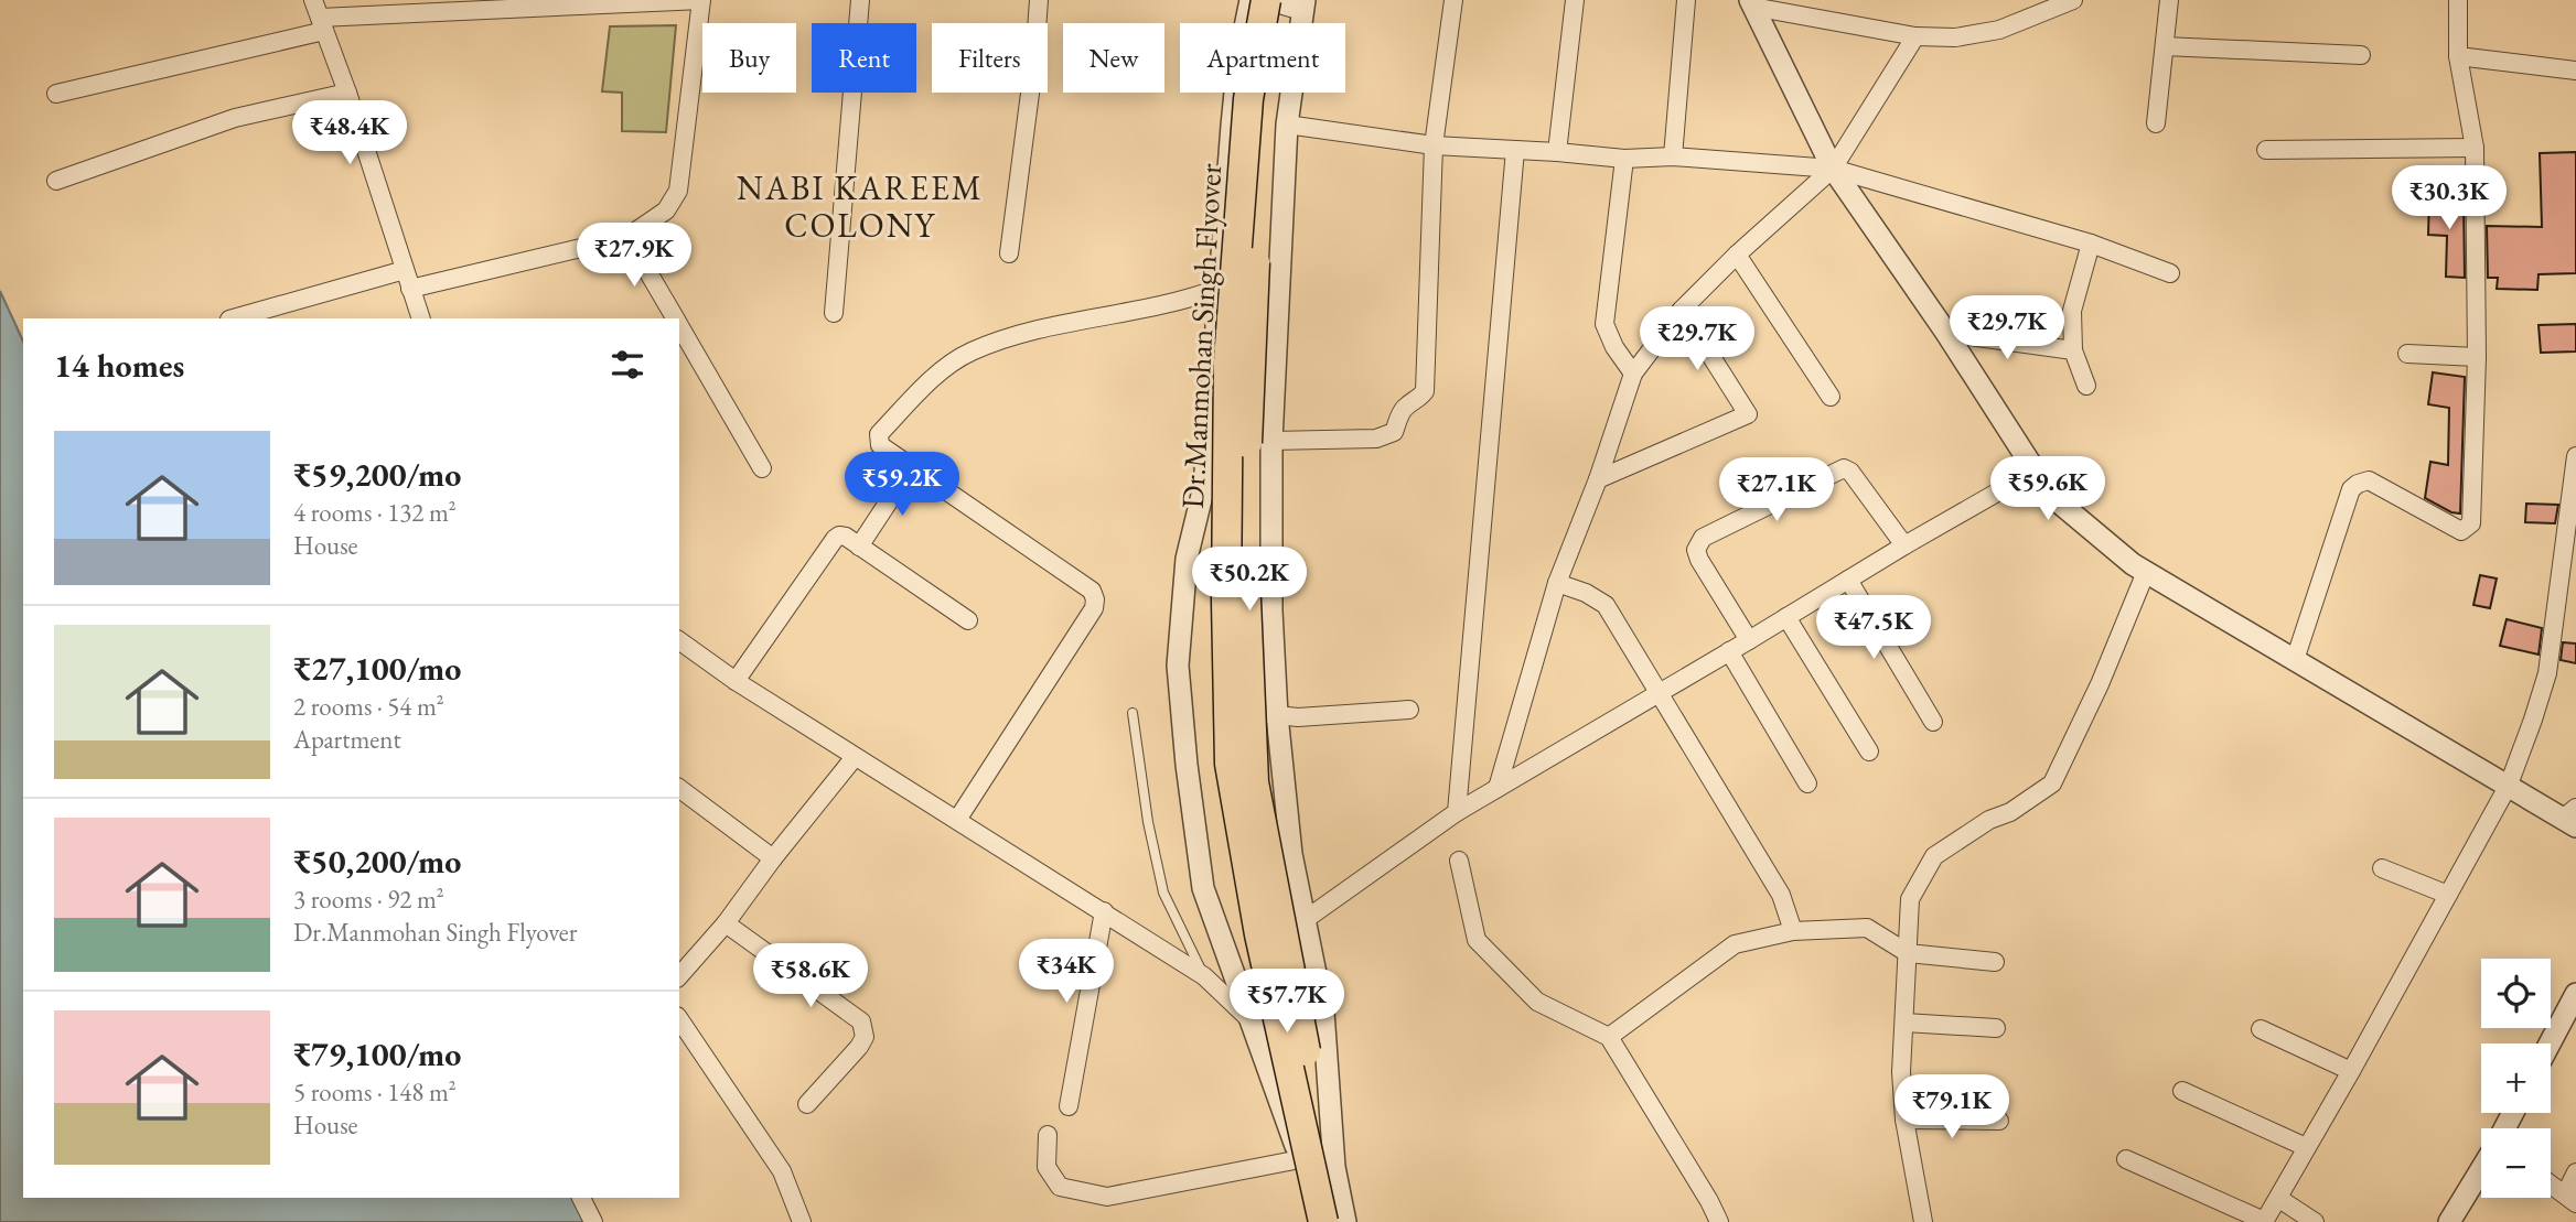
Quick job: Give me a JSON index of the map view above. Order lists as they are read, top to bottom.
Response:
{
  "streets": {
    "highway": ["Dr.Manmohan Singh Flyover"]
  },
  "districts": ["NABI KAREEM COLONY"],
  "page": {
    "chip": [
      "Buy",
      "Rent",
      "Filters",
      "New",
      "Apartment"
    ],
    "price": [
      "₹48.4K",
      "₹30.3K",
      "₹27.9K",
      "₹29.7K",
      "₹29.7K",
      "₹59.2K",
      "₹59.6K",
      "₹27.1K",
      "₹50.2K",
      "₹47.5K",
      "₹34K",
      "₹58.6K",
      "₹57.7K",
      "₹79.1K"
    ],
    "heading": "14 homes",
    "list": [
      {
        "name": "₹59,200/mo",
        "note": "4 rooms · 132 m² · House"
      },
      {
        "name": "₹27,100/mo",
        "note": "2 rooms · 54 m² · Apartment"
      },
      {
        "name": "₹50,200/mo",
        "note": "3 rooms · 92 m² · Dr.Manmohan Singh Flyover"
      },
      {
        "name": "₹79,100/mo",
        "note": "5 rooms · 148 m² · House"
      }
    ],
    "map_buttons": ["+", "−"]
  }
}
